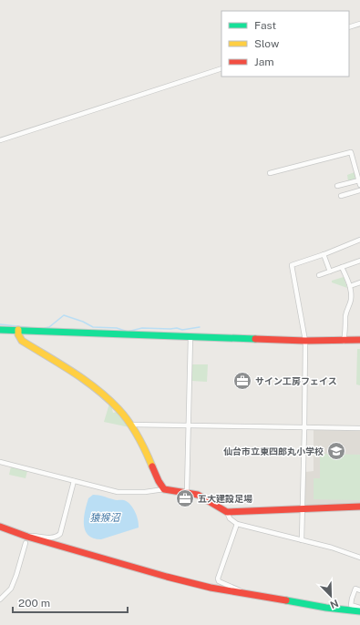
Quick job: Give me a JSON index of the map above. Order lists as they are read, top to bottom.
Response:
{
  "water": ["猿猴沼"],
  "places": {
    "office": ["サイン工房フェイス", "五大建設足場"],
    "school or university": ["仙台市立東四郎丸小学校"]
  },
  "legend": ["Fast", "Slow", "Jam"],
  "scale_bar": "200 m",
  "north": "bottom right"
}
